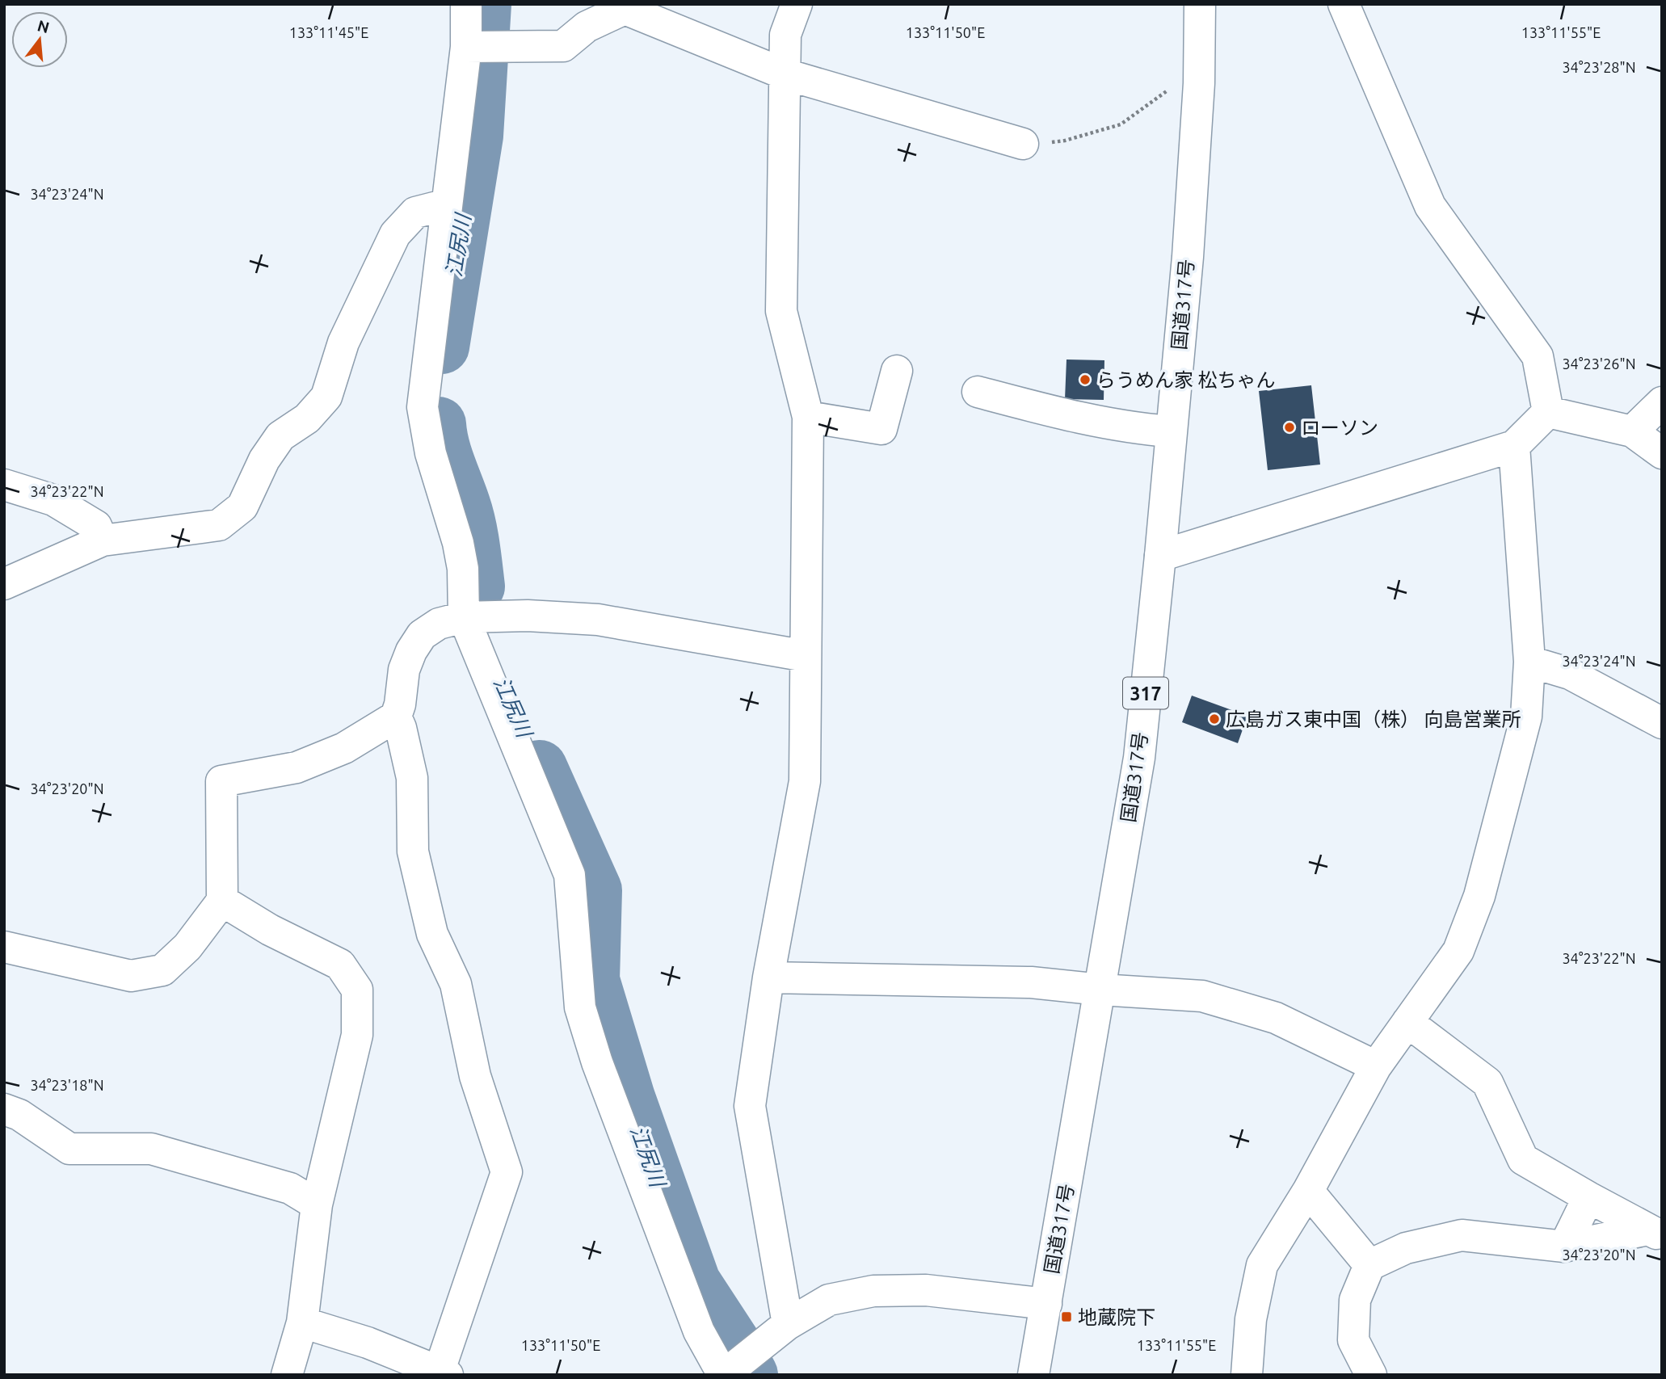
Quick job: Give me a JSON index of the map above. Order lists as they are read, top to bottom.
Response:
{
  "streets": {
    "main road": ["国道317号", "317"]
  },
  "water": ["江尻川"],
  "places": {
    "other": ["らうめん家 松ちゃん", "ローソン", "広島ガス東中国（株） 向島営業所"],
    "transit": ["地蔵院下"]
  },
  "north": "top",
  "coordinates": [
    "133°11'45\"E",
    "133°11'50\"E",
    "133°11'55\"E",
    "34°23'28\"N",
    "34°23'24\"N",
    "34°23'26\"N",
    "34°23'22\"N",
    "34°23'20\"N",
    "34°23'18\"N"
  ]
}
